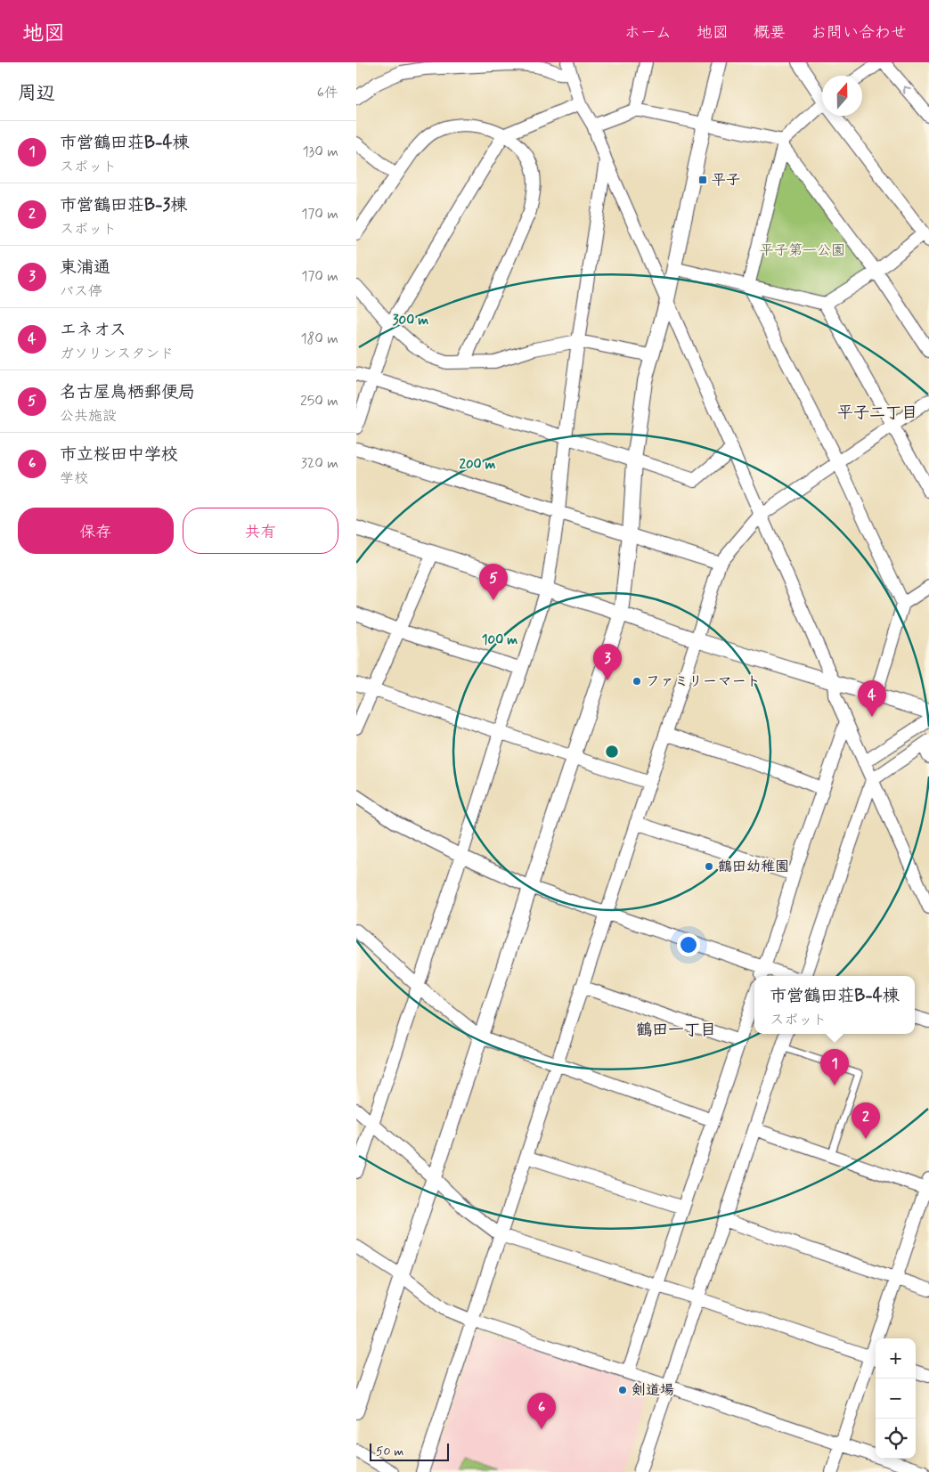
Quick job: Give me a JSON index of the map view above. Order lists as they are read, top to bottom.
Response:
{
  "districts": ["平子二丁目", "鶴田一丁目"],
  "parks": ["平子第一公園"],
  "places": {
    "transit": ["平子"],
    "other": ["ファミリーマート", "鶴田幼稚園", "剣道場"]
  },
  "scale_bar": "50 m",
  "north": "top",
  "page": {
    "header": "地図",
    "nav": [
      "ホーム",
      "地図",
      "概要",
      "お問い合わせ"
    ],
    "heading": ["周辺", "6件"],
    "list": [
      {
        "mark": "1",
        "name": "市営鶴田荘B-4棟",
        "note": "スポット",
        "value": "130 m"
      },
      {
        "mark": "2",
        "name": "市営鶴田荘B-3棟",
        "note": "スポット",
        "value": "170 m"
      },
      {
        "mark": "3",
        "name": "東浦通",
        "note": "バス停",
        "value": "170 m"
      },
      {
        "mark": "4",
        "name": "エネオス",
        "note": "ガソリンスタンド",
        "value": "180 m"
      },
      {
        "mark": "5",
        "name": "名古屋鳥栖郵便局",
        "note": "公共施設",
        "value": "250 m"
      },
      {
        "mark": "6",
        "name": "市立桜田中学校",
        "note": "学校",
        "value": "320 m"
      }
    ],
    "buttons": ["保存", "共有"],
    "pins": [
      "5",
      "3",
      "4",
      "1",
      "2",
      "6"
    ],
    "popup": ["市営鶴田荘B-4棟", "スポット"],
    "map_buttons": ["+", "−"],
    "scale": "50 m"
  },
  "rings": ["300 m", "200 m", "100 m"]
}
